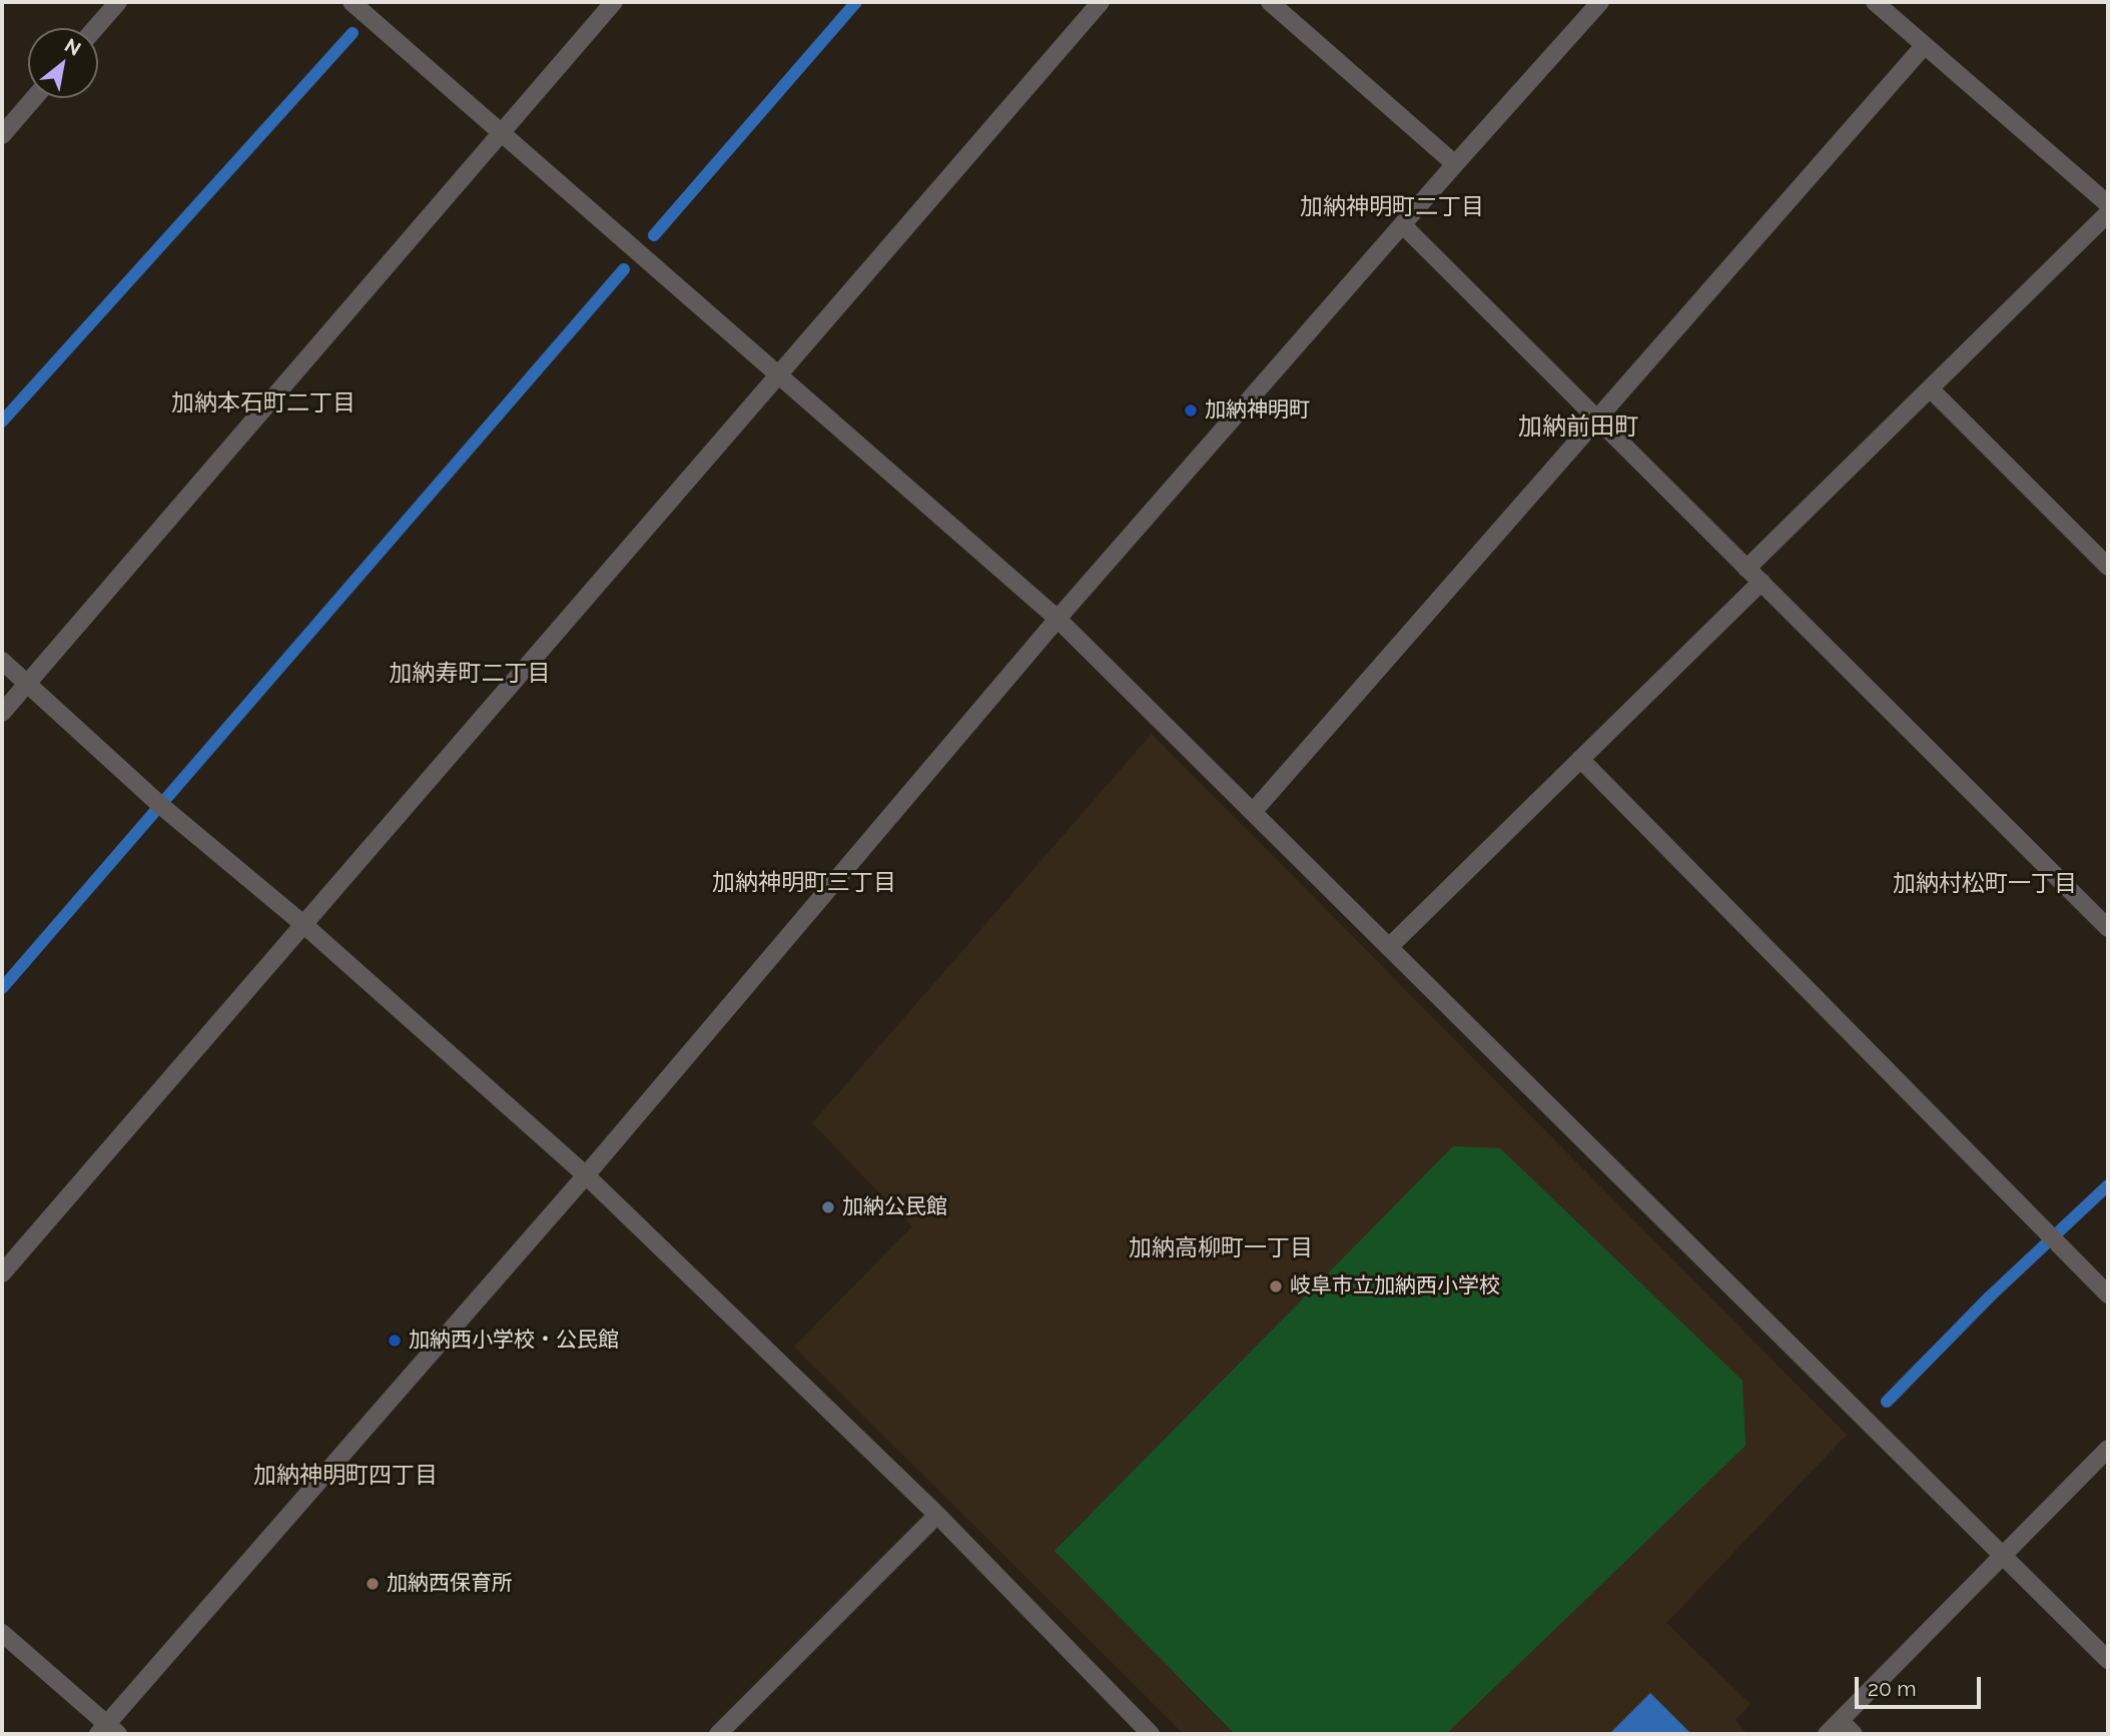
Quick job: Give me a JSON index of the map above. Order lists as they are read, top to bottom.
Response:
{
  "districts": [
    "加納神明町二丁目",
    "加納本石町二丁目",
    "加納前田町",
    "加納寿町二丁目",
    "加納神明町三丁目",
    "加納村松町一丁目",
    "加納高柳町一丁目",
    "加納神明町四丁目"
  ],
  "places": [
    "加納神明町",
    "加納公民館",
    "岐阜市立加納西小学校",
    "加納西小学校・公民館",
    "加納西保育所"
  ],
  "scale_bar": "20 m",
  "north": "top right"
}
